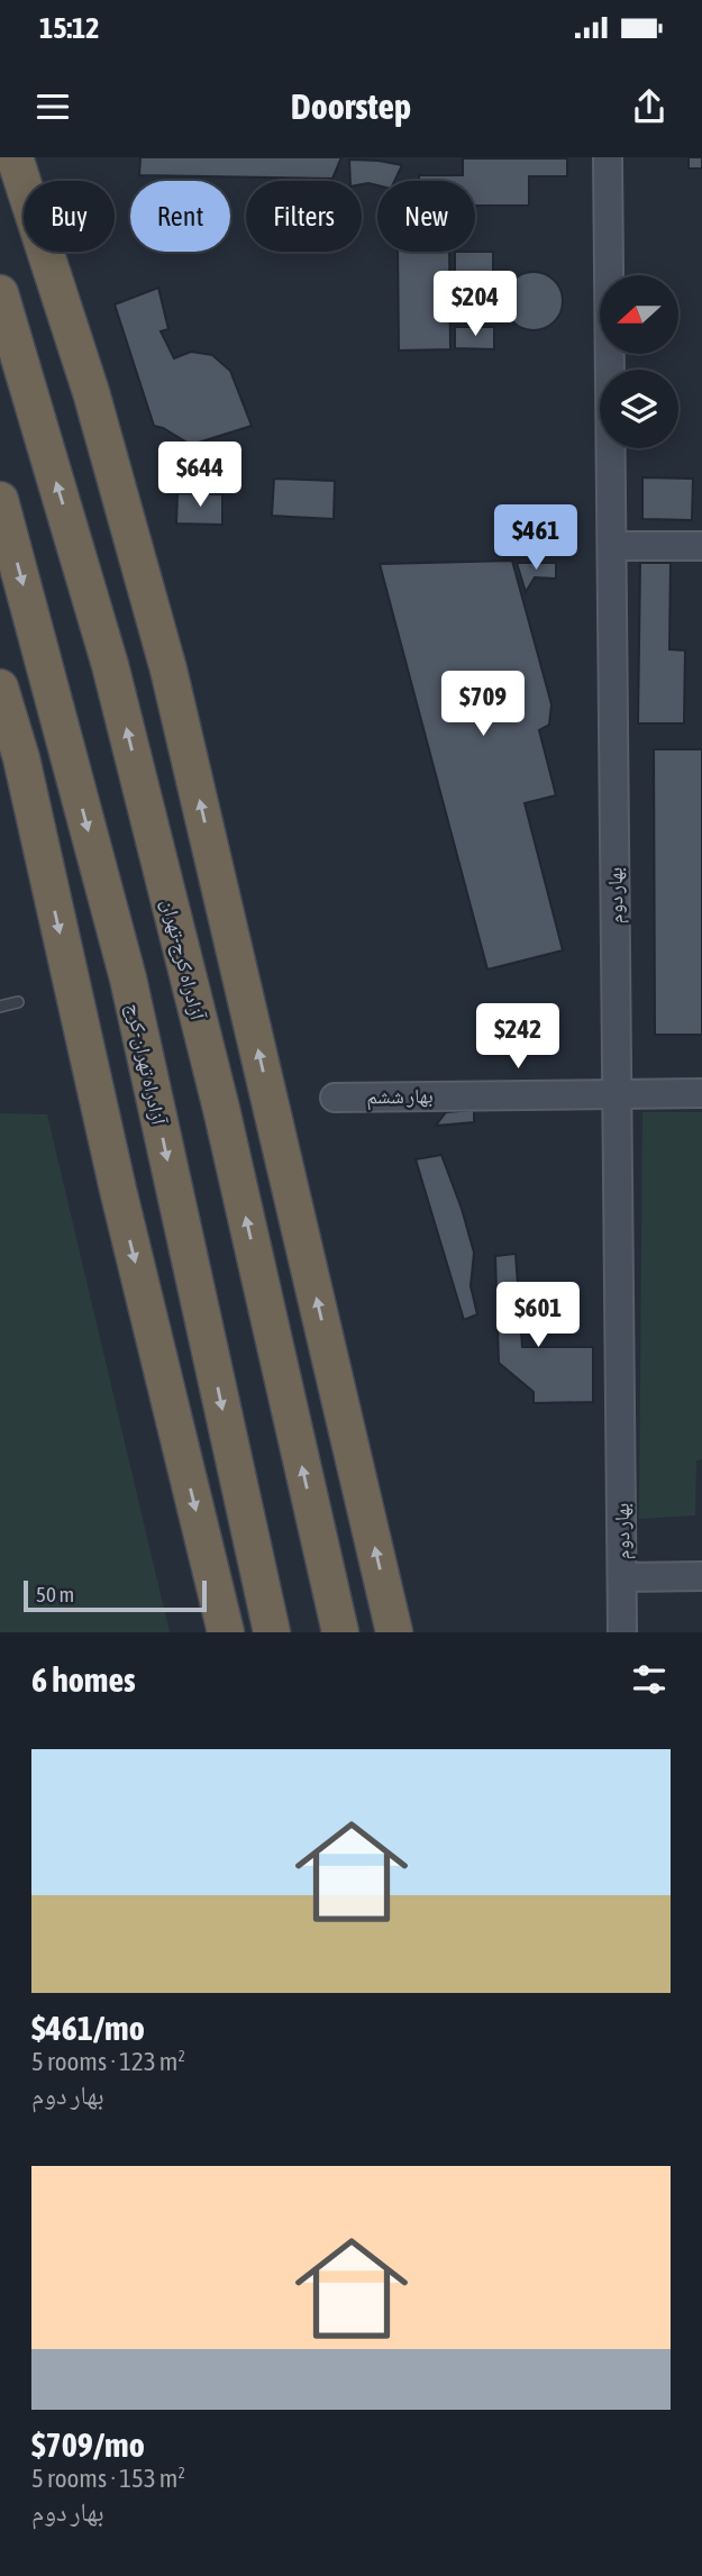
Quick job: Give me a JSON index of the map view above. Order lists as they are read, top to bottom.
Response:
{
  "streets": {
    "highway": ["آزادراه کرج-تهران", "آزادراه تهران-کرج"],
    "street": ["بهار دوم", "بهار ششم"]
  },
  "crossings": [
    ["بهار دوم", "بهار ششم"]
  ],
  "scale_bar": "50 m",
  "north": "left",
  "page": {
    "status": "15:12",
    "header": "Doorstep",
    "chip": [
      "Buy",
      "Rent",
      "Filters",
      "New"
    ],
    "price": [
      "$204",
      "$644",
      "$461",
      "$709",
      "$242",
      "$601"
    ],
    "scale": "50 m",
    "heading": "6 homes",
    "list": [
      {
        "name": "$461/mo",
        "note": "5 rooms · 123 m² · بهار دوم"
      },
      {
        "name": "$709/mo",
        "note": "5 rooms · 153 m² · بهار دوم"
      }
    ]
  }
}
